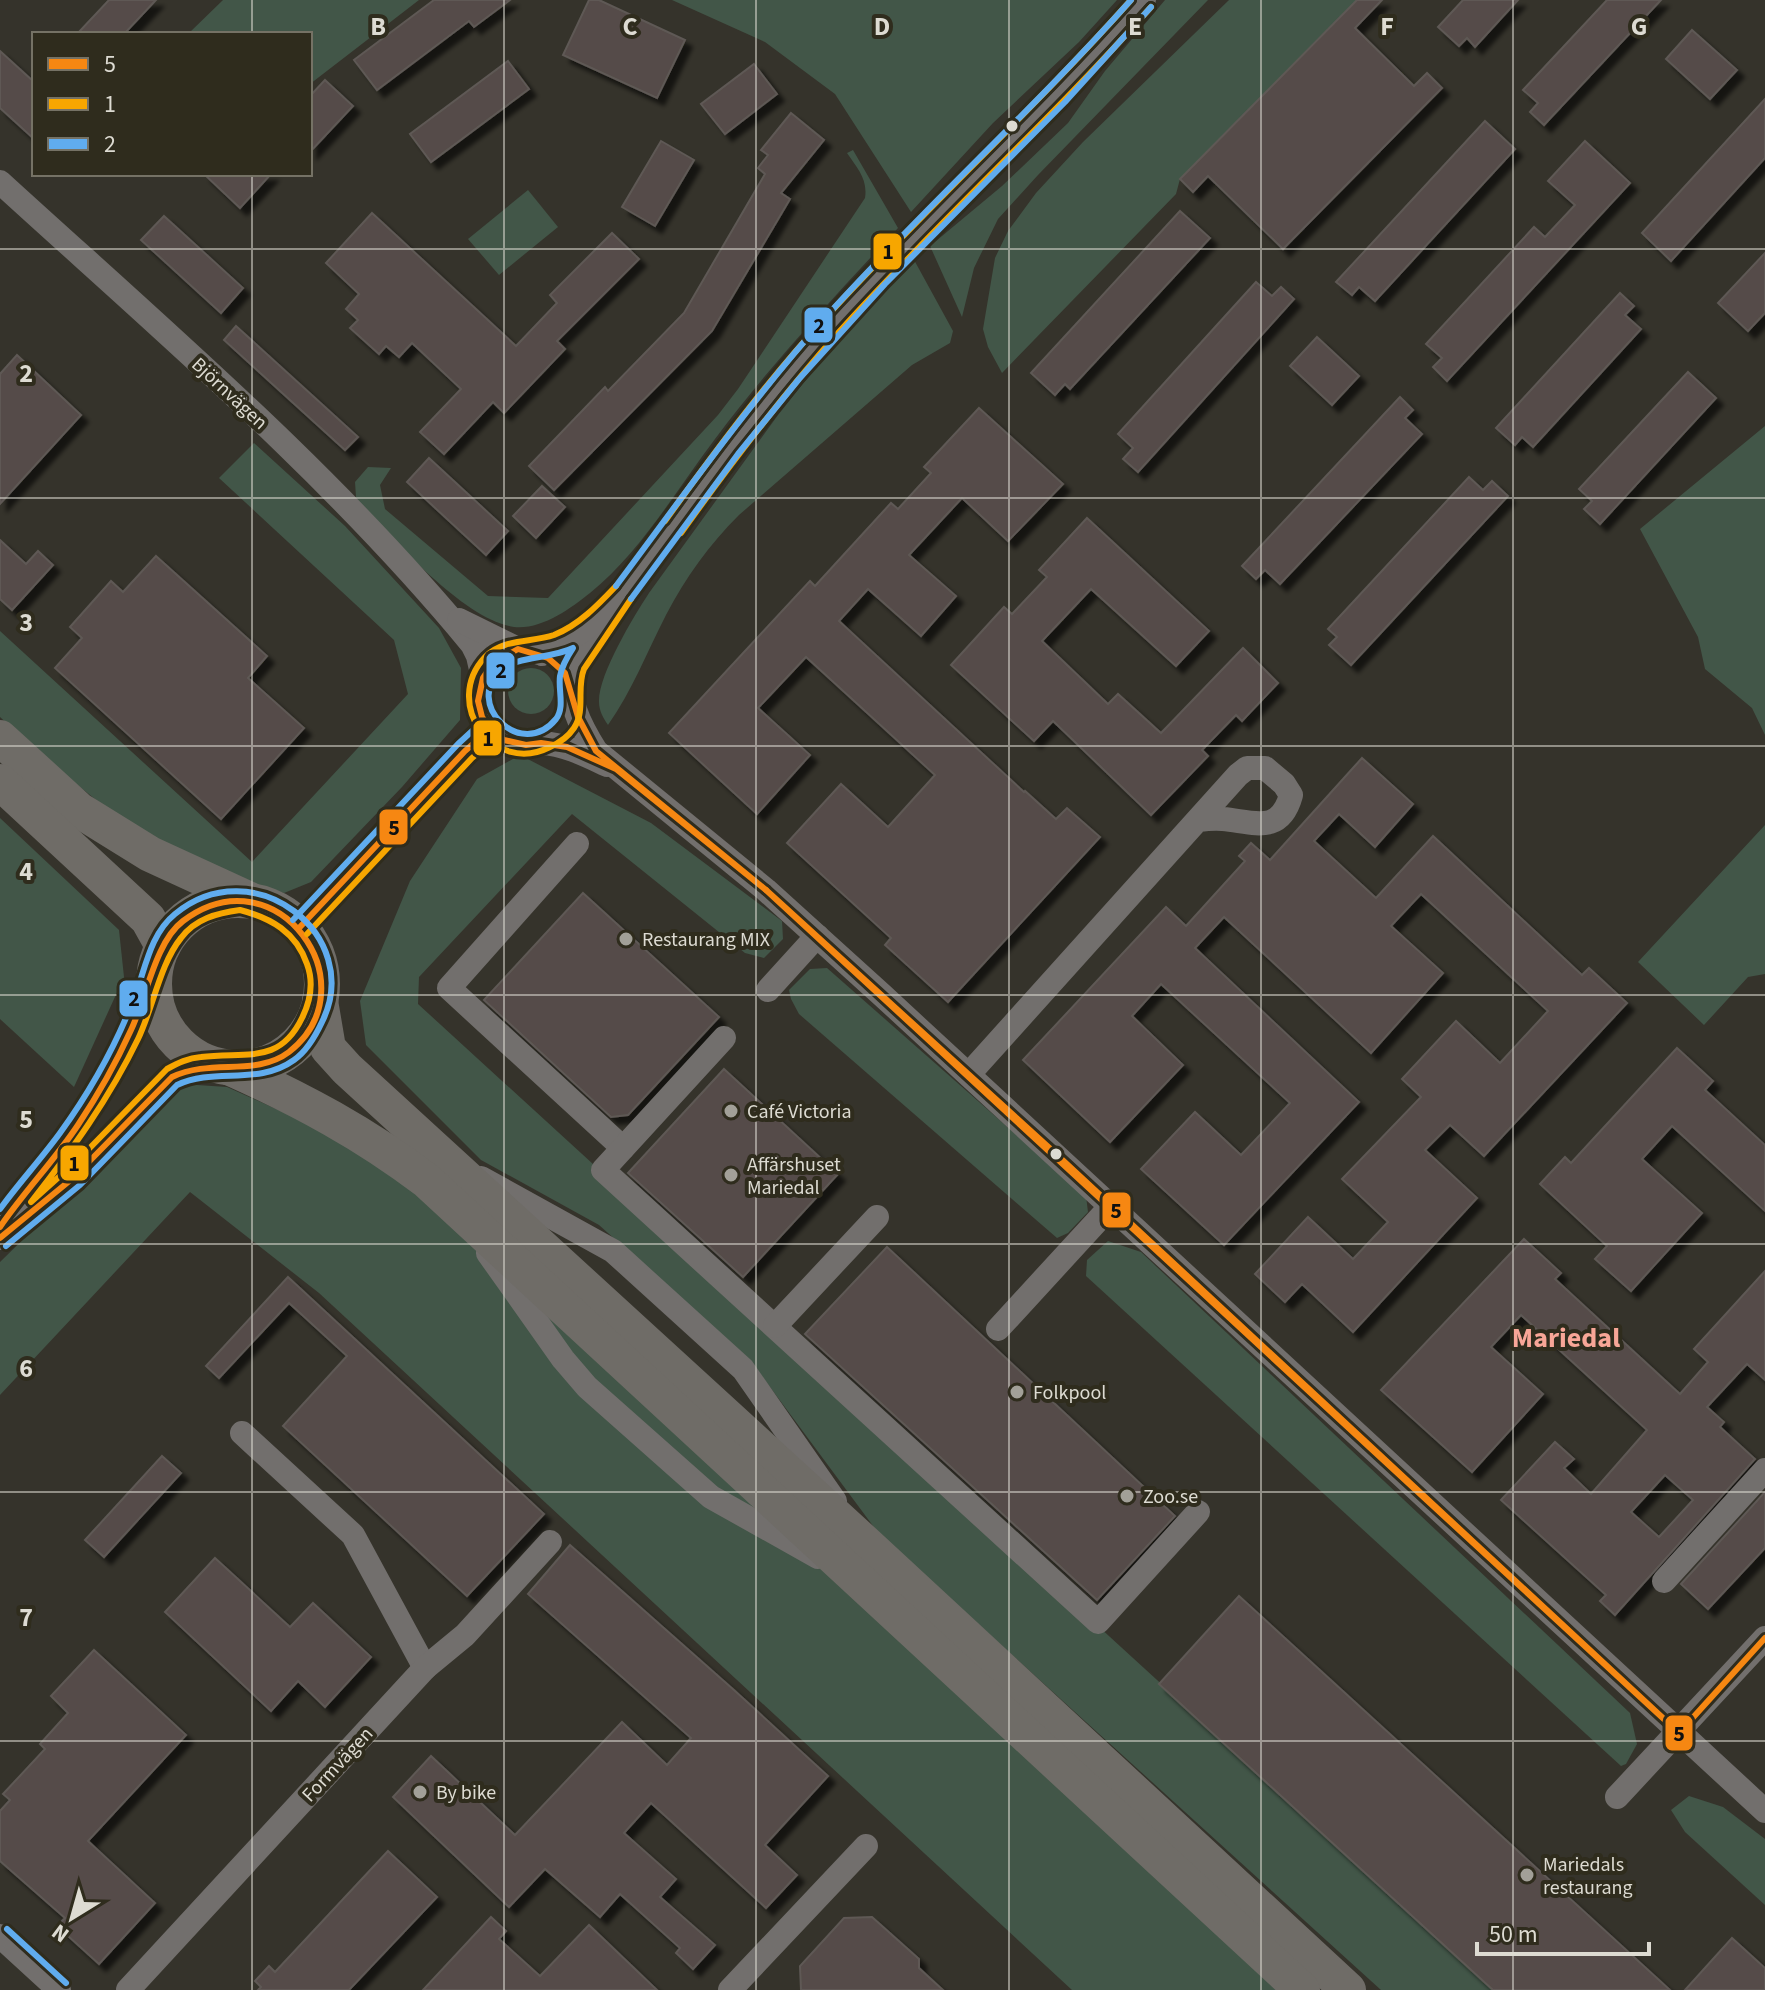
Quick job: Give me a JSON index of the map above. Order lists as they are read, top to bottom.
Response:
{
  "streets": {
    "street": ["Björnvägen", "Formvägen"]
  },
  "districts": ["Mariedal"],
  "places": [
    "Restaurang MIX",
    "Café Victoria",
    "Affärshuset Mariedal",
    "Folkpool",
    "Zoo.se",
    "By bike",
    "Mariedals restaurang"
  ],
  "lines": ["transit line 1", "transit line 2", "transit line 5"],
  "legend": ["5", "1", "2"],
  "scale_bar": "50 m",
  "north": "bottom left",
  "grid": {
    "columns": [
      "B",
      "C",
      "D",
      "E",
      "F",
      "G"
    ],
    "rows": [
      "2",
      "3",
      "4",
      "5",
      "6",
      "7"
    ]
  }
}
